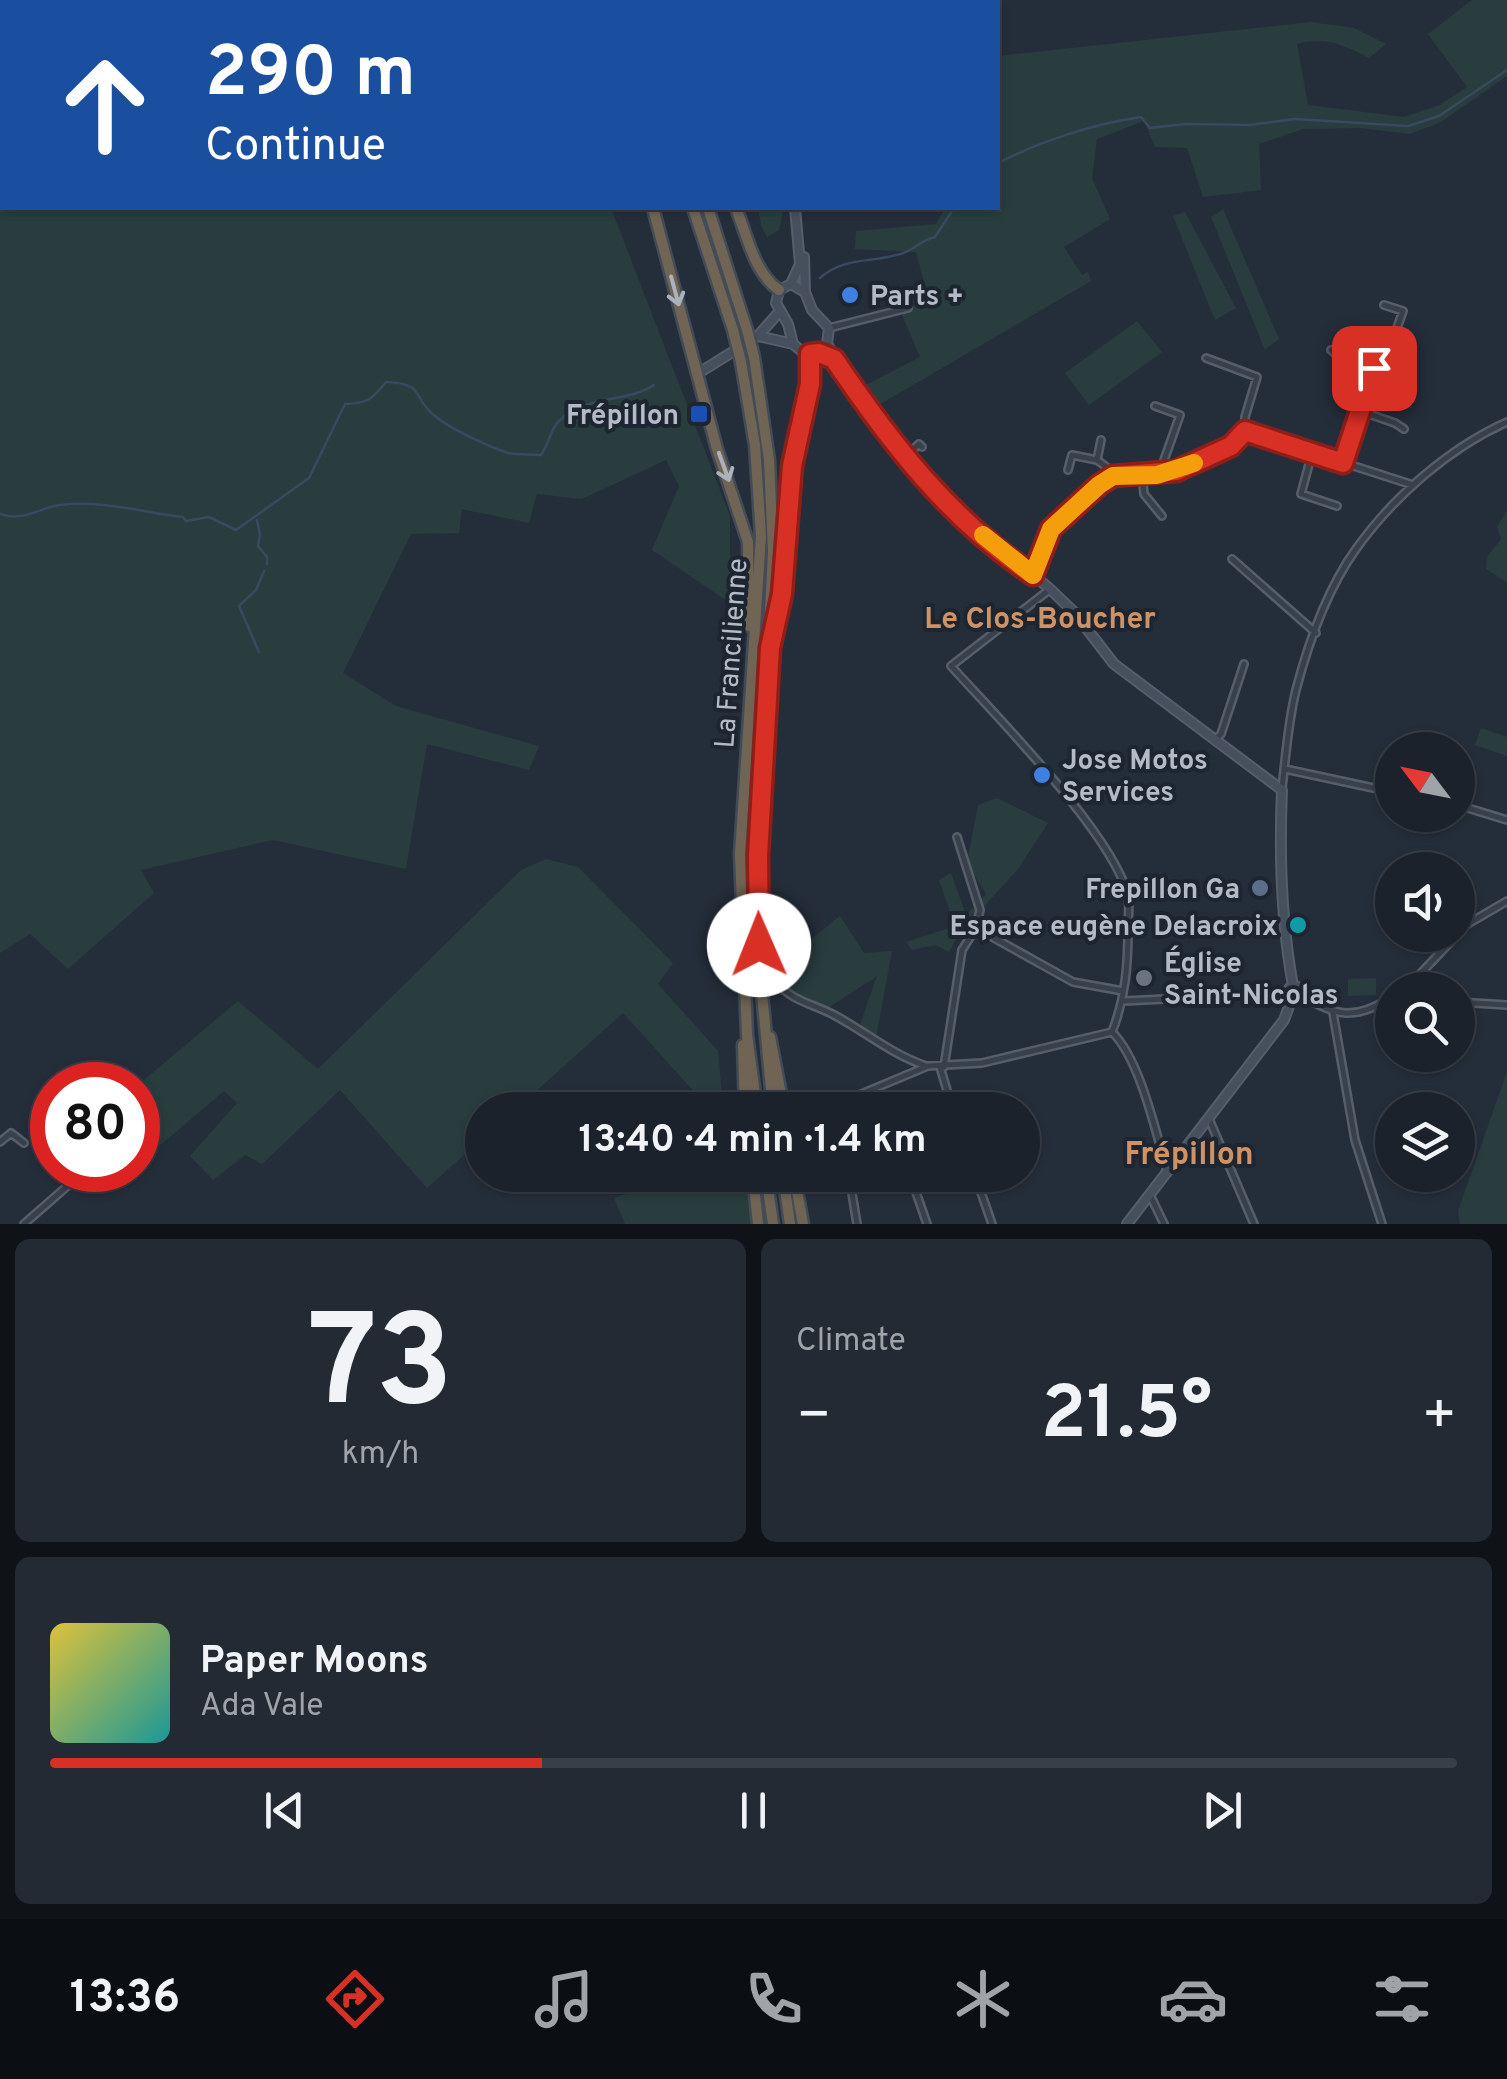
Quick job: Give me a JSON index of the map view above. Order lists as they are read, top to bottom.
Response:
{
  "streets": {
    "highway": ["La Francilienne"]
  },
  "districts": ["Le Clos-Boucher", "Frépillon"],
  "places": {
    "other": [
      "Parts +",
      "Jose Motos Services",
      "Frepillon Ga",
      "Espace eugène Delacroix",
      "Église Saint-Nicolas"
    ],
    "transit": ["Frépillon"]
  },
  "north": "top left",
  "page": {
    "turn": ["290 m", "Continue"],
    "limit": "80",
    "trip": "13:40 · 4 min · 1.4 km",
    "tile": [
      ["73", "km/h"],
      "Climate"
    ],
    "heat": ["−", "21.5°", "+"],
    "song": ["Paper Moons", "Ada Vale"],
    "tabs": "13:36"
  }
}
